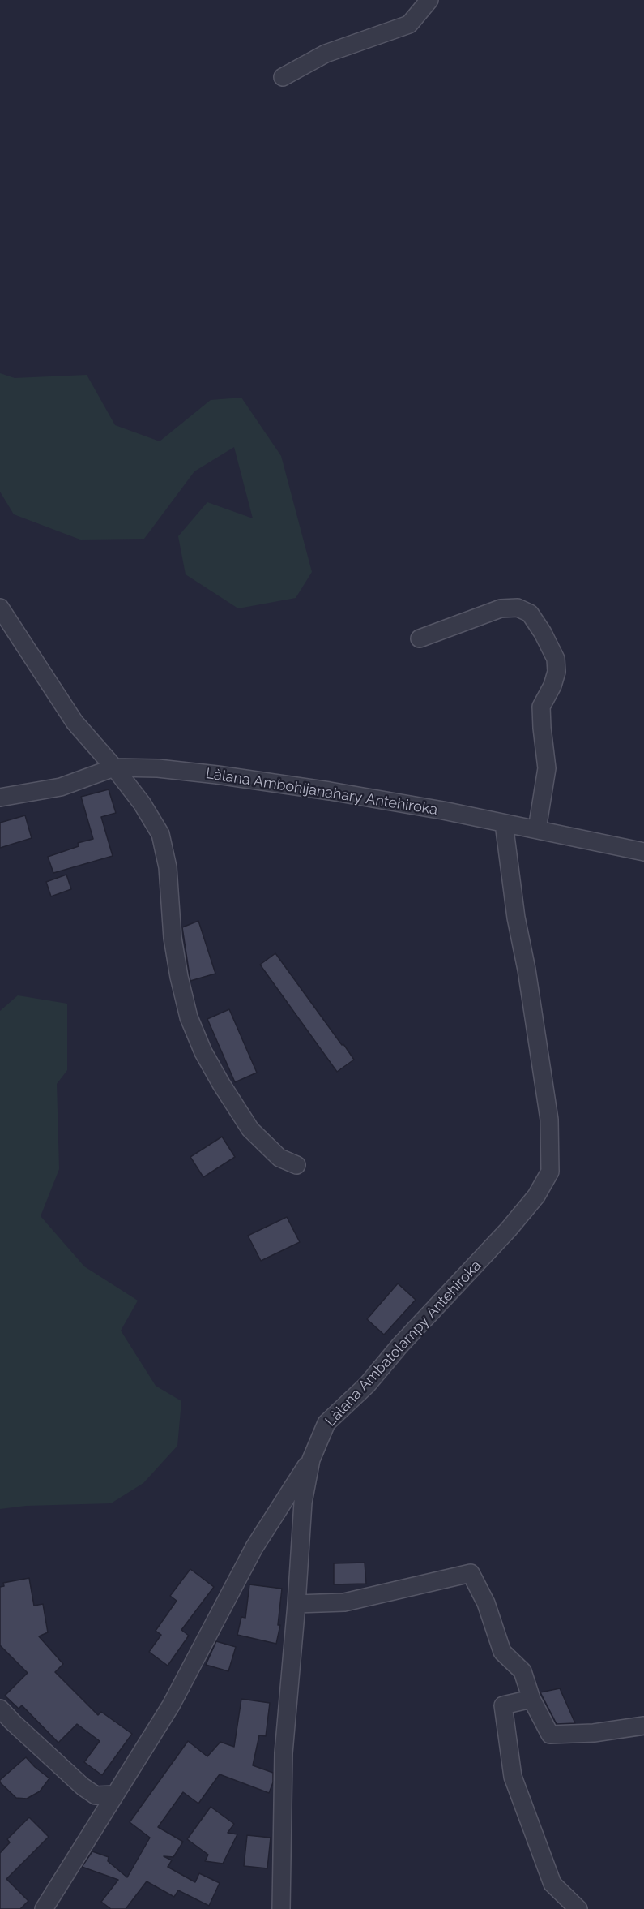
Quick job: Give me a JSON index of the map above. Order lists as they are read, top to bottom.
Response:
{
  "streets": {
    "street": ["Làlana Ambohijanahary Antehiroka", "Làlana Ambatolampy Antehiroka"]
  },
  "crossings": [
    ["Làlana Ambohijanahary Antehiroka", "Làlana Ambatolampy Antehiroka"]
  ]
}
